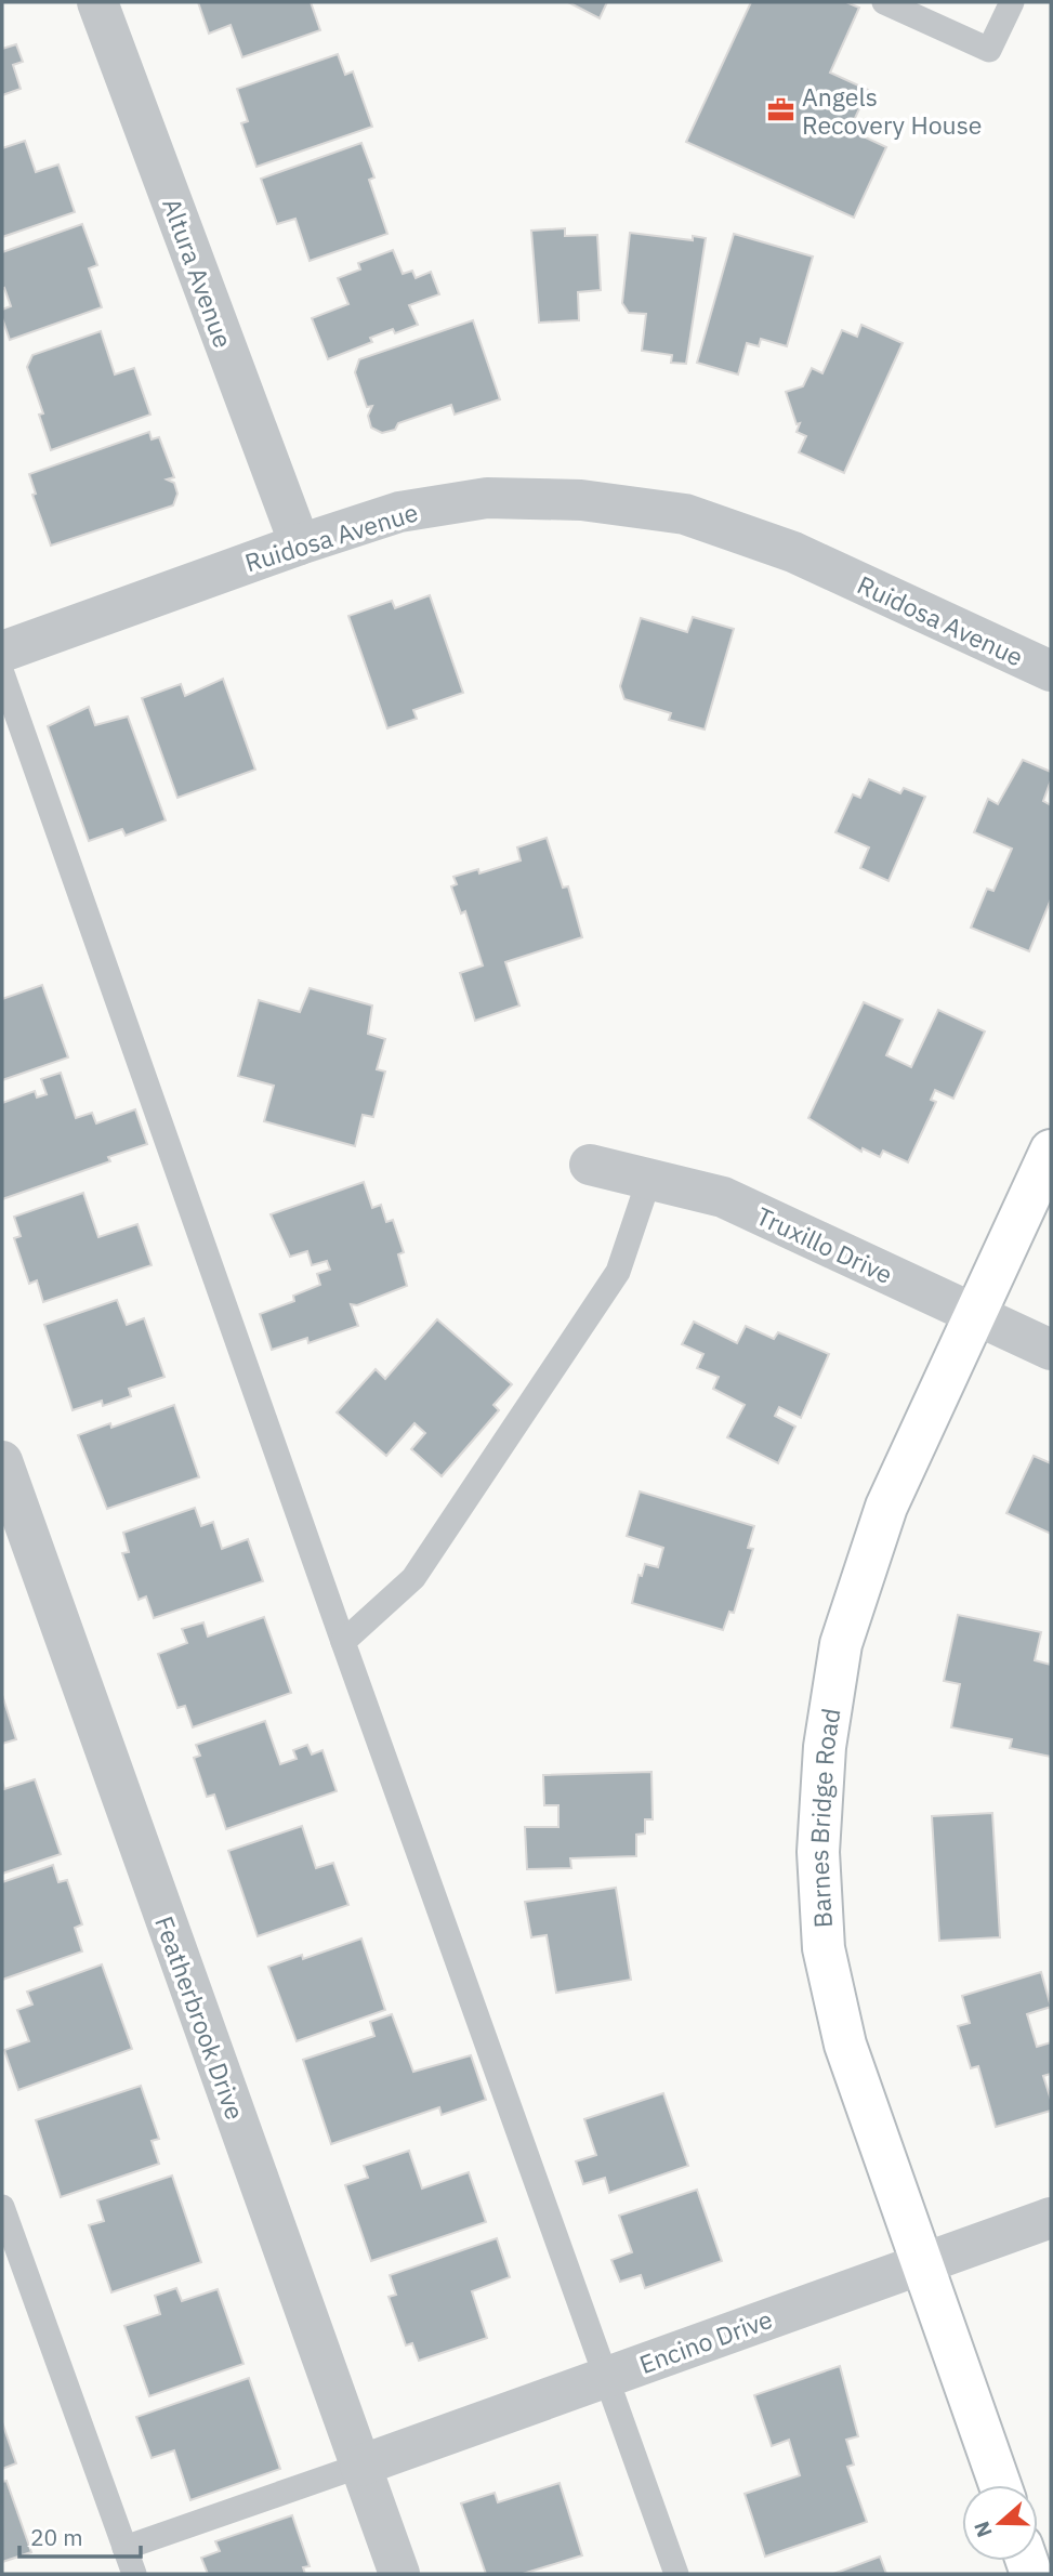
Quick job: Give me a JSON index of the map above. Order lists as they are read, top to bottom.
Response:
{
  "streets": {
    "street": [
      "Altura Avenue",
      "Ruidosa Avenue",
      "Truxillo Drive",
      "Barnes Bridge Road",
      "Featherbrook Drive",
      "Encino Drive"
    ]
  },
  "crossings": [
    ["Altura Avenue", "Ruidosa Avenue"],
    ["Truxillo Drive", "Barnes Bridge Road"],
    ["Barnes Bridge Road", "Encino Drive"],
    ["Featherbrook Drive", "Encino Drive"]
  ],
  "places": {
    "office": ["Angels Recovery House"]
  },
  "scale_bar": "20 m",
  "north": "left"
}
